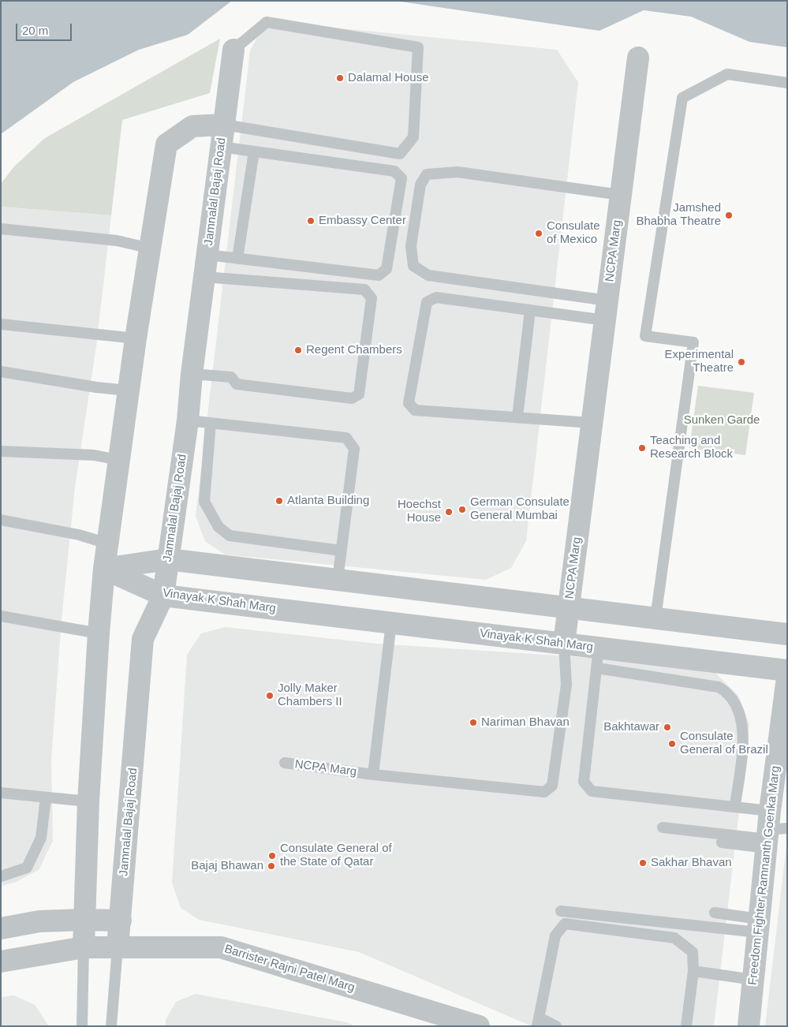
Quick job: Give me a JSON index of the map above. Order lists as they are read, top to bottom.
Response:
{
  "streets": {
    "street": [
      "Jamnalal Bajaj Road",
      "NCPA Marg",
      "Vinayak K Shah Marg",
      "Freedom Fighter Ramnanth Goenka Marg",
      "Barrister Rajni Patel Marg"
    ]
  },
  "crossings": [
    ["Jamnalal Bajaj Road", "Vinayak K Shah Marg"],
    ["Jamnalal Bajaj Road", "Barrister Rajni Patel Marg"],
    ["NCPA Marg", "Vinayak K Shah Marg"]
  ],
  "parks": ["Sunken Garde"],
  "places": [
    "Dalamal House",
    "Jamshed Bhabha Theatre",
    "Embassy Center",
    "Consulate of Mexico",
    "Regent Chambers",
    "Experimental Theatre",
    "Teaching and Research Block",
    "Atlanta Building",
    "German Consulate General Mumbai",
    "Hoechst House",
    "Jolly Maker Chambers II",
    "Nariman Bhavan",
    "Bakhtawar",
    "Consulate General of Brazil",
    "Consulate General of the State of Qatar",
    "Sakhar Bhavan",
    "Bajaj Bhawan"
  ],
  "scale_bar": "20 m"
}
